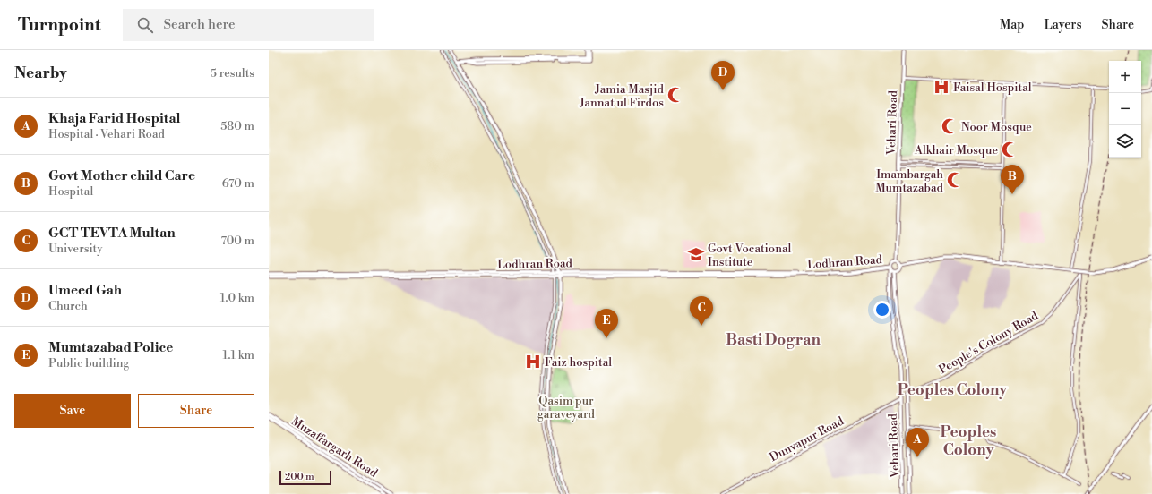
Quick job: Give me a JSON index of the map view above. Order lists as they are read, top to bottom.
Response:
{
  "streets": {
    "main road": ["Vehari Road", "Lodhran Road", "Muzaffargarh Road"],
    "street": ["People's Colony Road", "Dunyapur Road"]
  },
  "crossings": [
    ["Vehari Road", "Lodhran Road"],
    ["Vehari Road", "People's Colony Road"],
    ["Vehari Road", "Dunyapur Road"]
  ],
  "districts": ["Basti Dogran", "Peoples Colony", "Peoples Colony"],
  "parks": ["Qasim pur garaveyard"],
  "places": {
    "hospital": ["Faisal Hospital", "Faiz hospital"],
    "mosque": [
      "Jamia Masjid Jannat ul Firdos",
      "Noor Mosque",
      "Alkhair Mosque",
      "Imambargah Mumtazabad"
    ],
    "school or university": ["Govt Vocational Institute"]
  },
  "scale_bar": "200 m",
  "page": {
    "header": "Turnpoint",
    "search": "Search here",
    "nav": ["Map", "Layers", "Share"],
    "heading": ["Nearby", "5 results"],
    "map_buttons": ["+", "−"],
    "pins": [
      "D",
      "B",
      "C",
      "E",
      "A"
    ],
    "list": [
      {
        "mark": "A",
        "name": "Khaja Farid Hospital",
        "note": "Hospital · Vehari Road",
        "value": "580 m"
      },
      {
        "mark": "B",
        "name": "Govt Mother child Care",
        "note": "Hospital",
        "value": "670 m"
      },
      {
        "mark": "C",
        "name": "GCT TEVTA Multan",
        "note": "University",
        "value": "700 m"
      },
      {
        "mark": "D",
        "name": "Umeed Gah",
        "note": "Church",
        "value": "1.0 km"
      },
      {
        "mark": "E",
        "name": "Mumtazabad Police",
        "note": "Public building",
        "value": "1.1 km"
      }
    ],
    "buttons": ["Save", "Share"],
    "scale": "200 m"
  }
}
